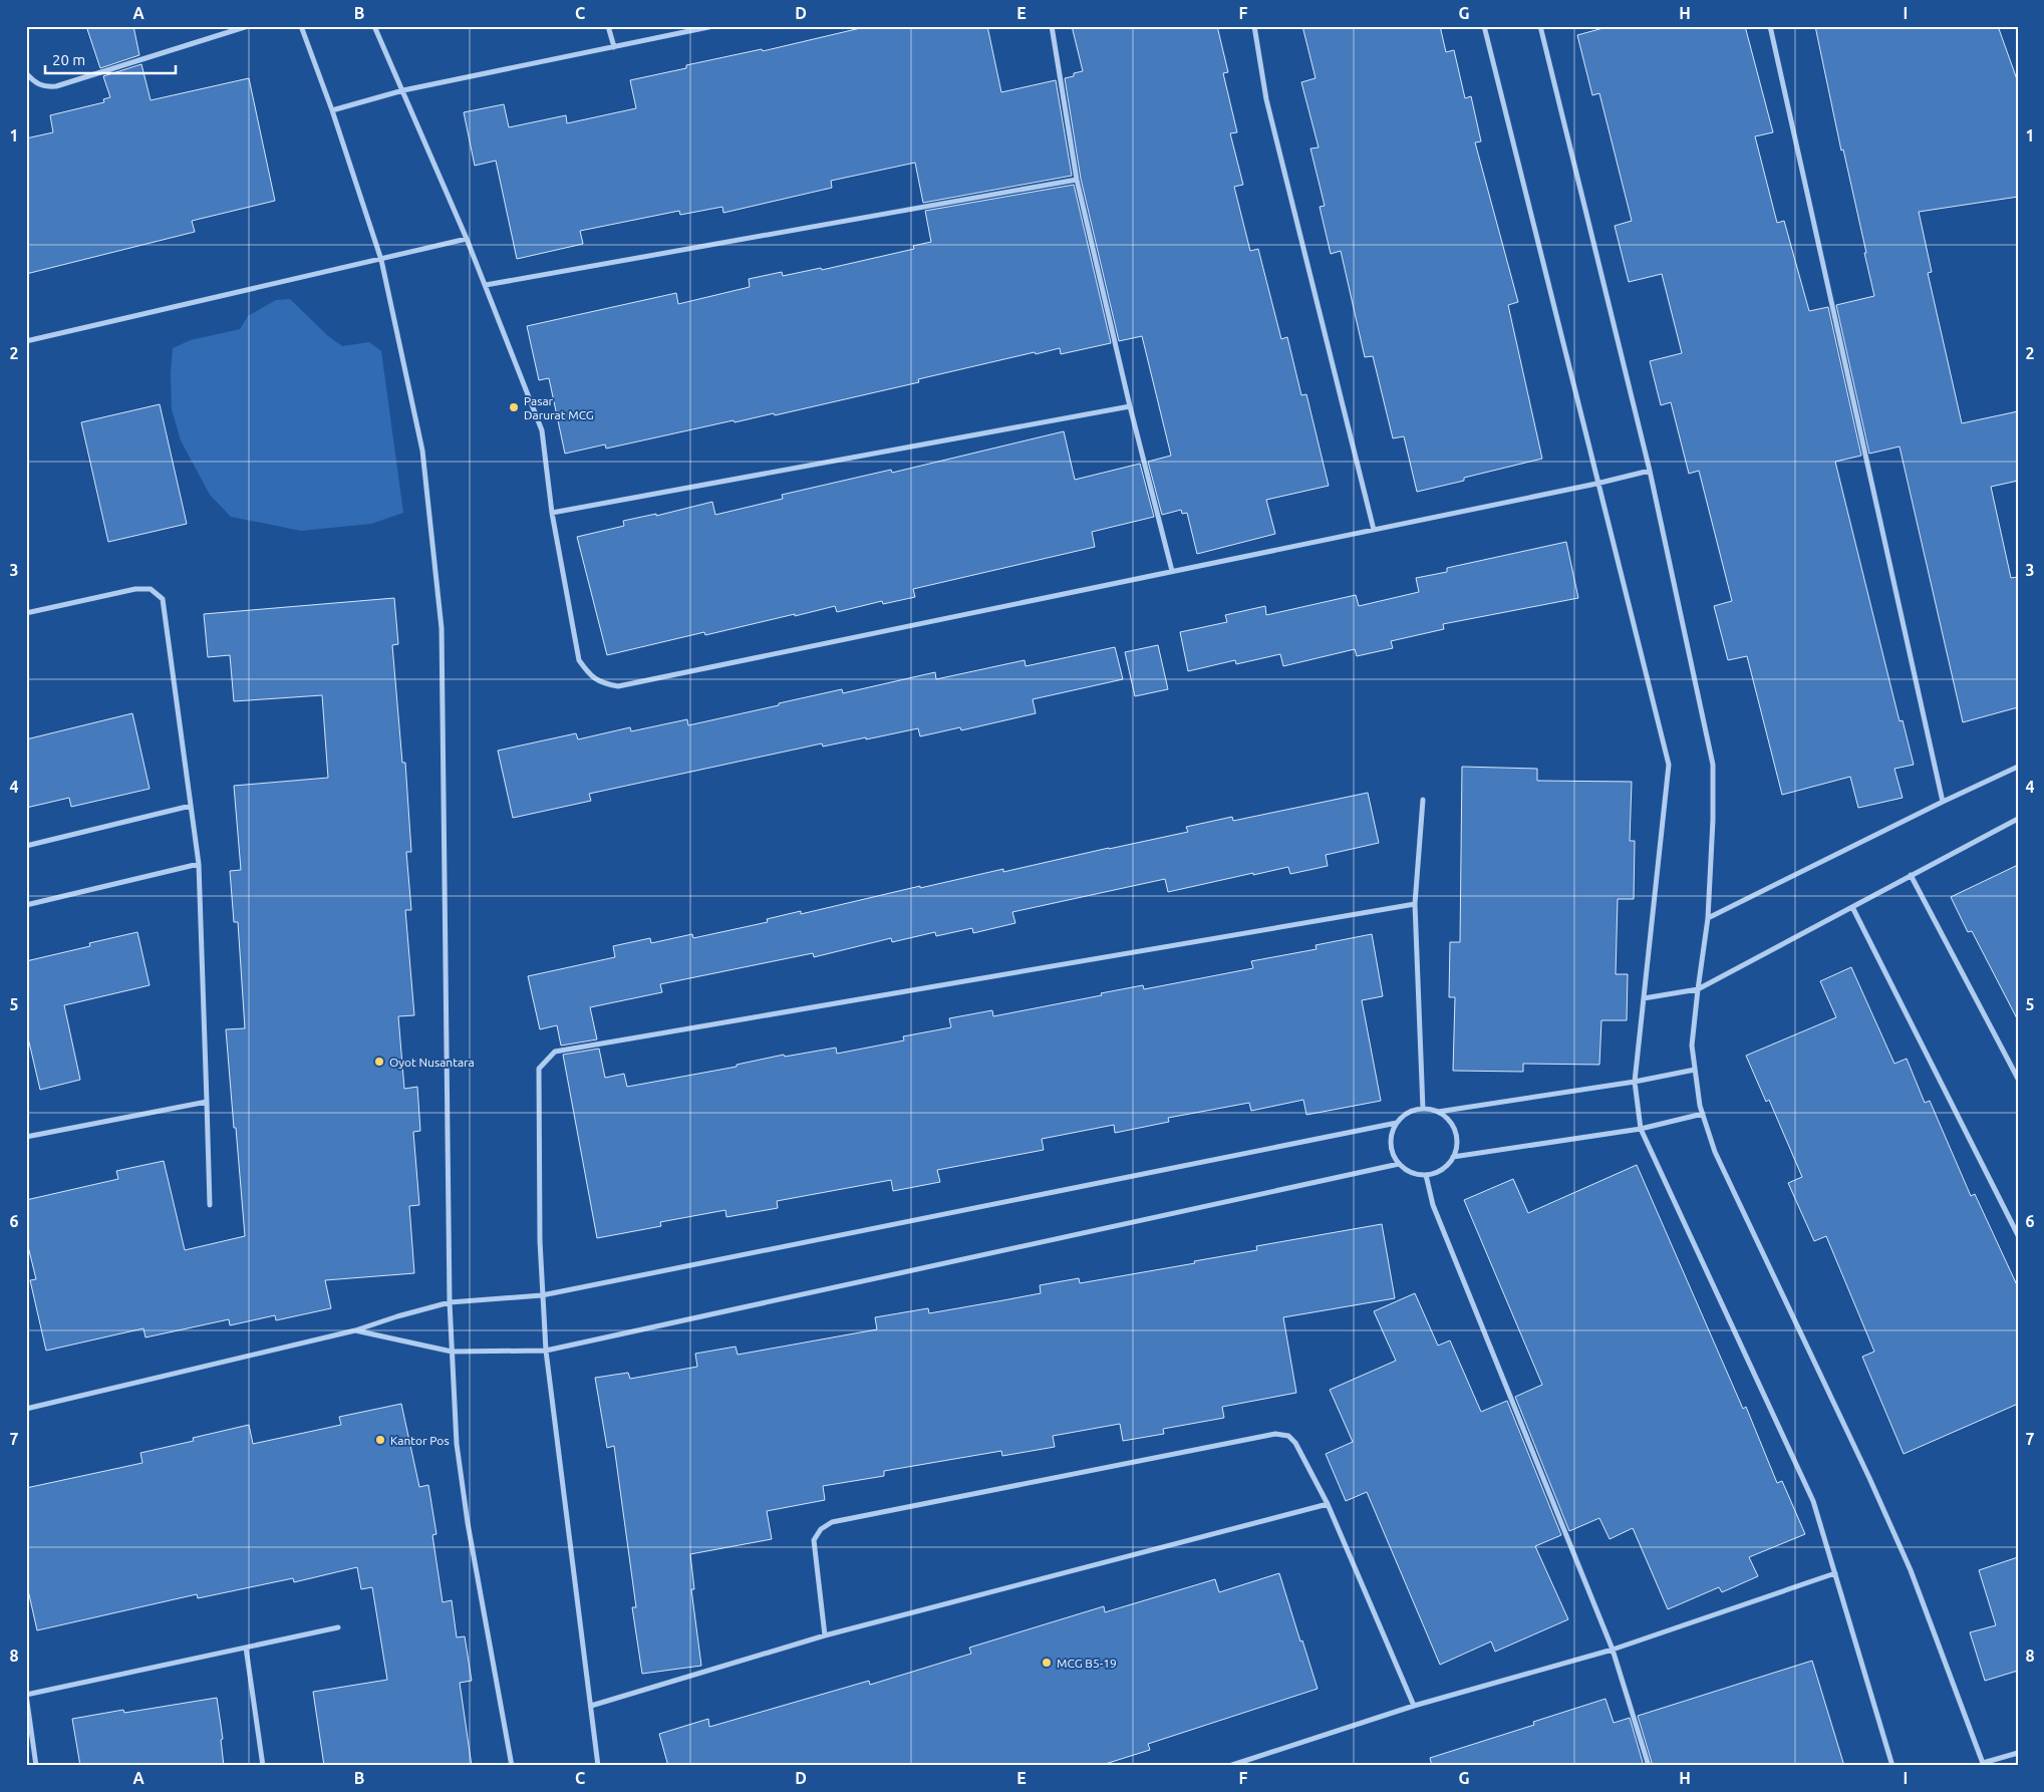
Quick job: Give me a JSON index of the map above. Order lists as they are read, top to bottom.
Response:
{
  "places": [
    "Pasar Darurat MCG",
    "Oyot Nusantara",
    "Kantor Pos",
    "MCG B5-19"
  ],
  "scale_bar": "20 m",
  "grid": {
    "columns": [
      "A",
      "B",
      "C",
      "D",
      "E",
      "F",
      "G",
      "H",
      "I"
    ],
    "rows": [
      "1",
      "2",
      "3",
      "4",
      "5",
      "6",
      "7",
      "8"
    ]
  }
}
